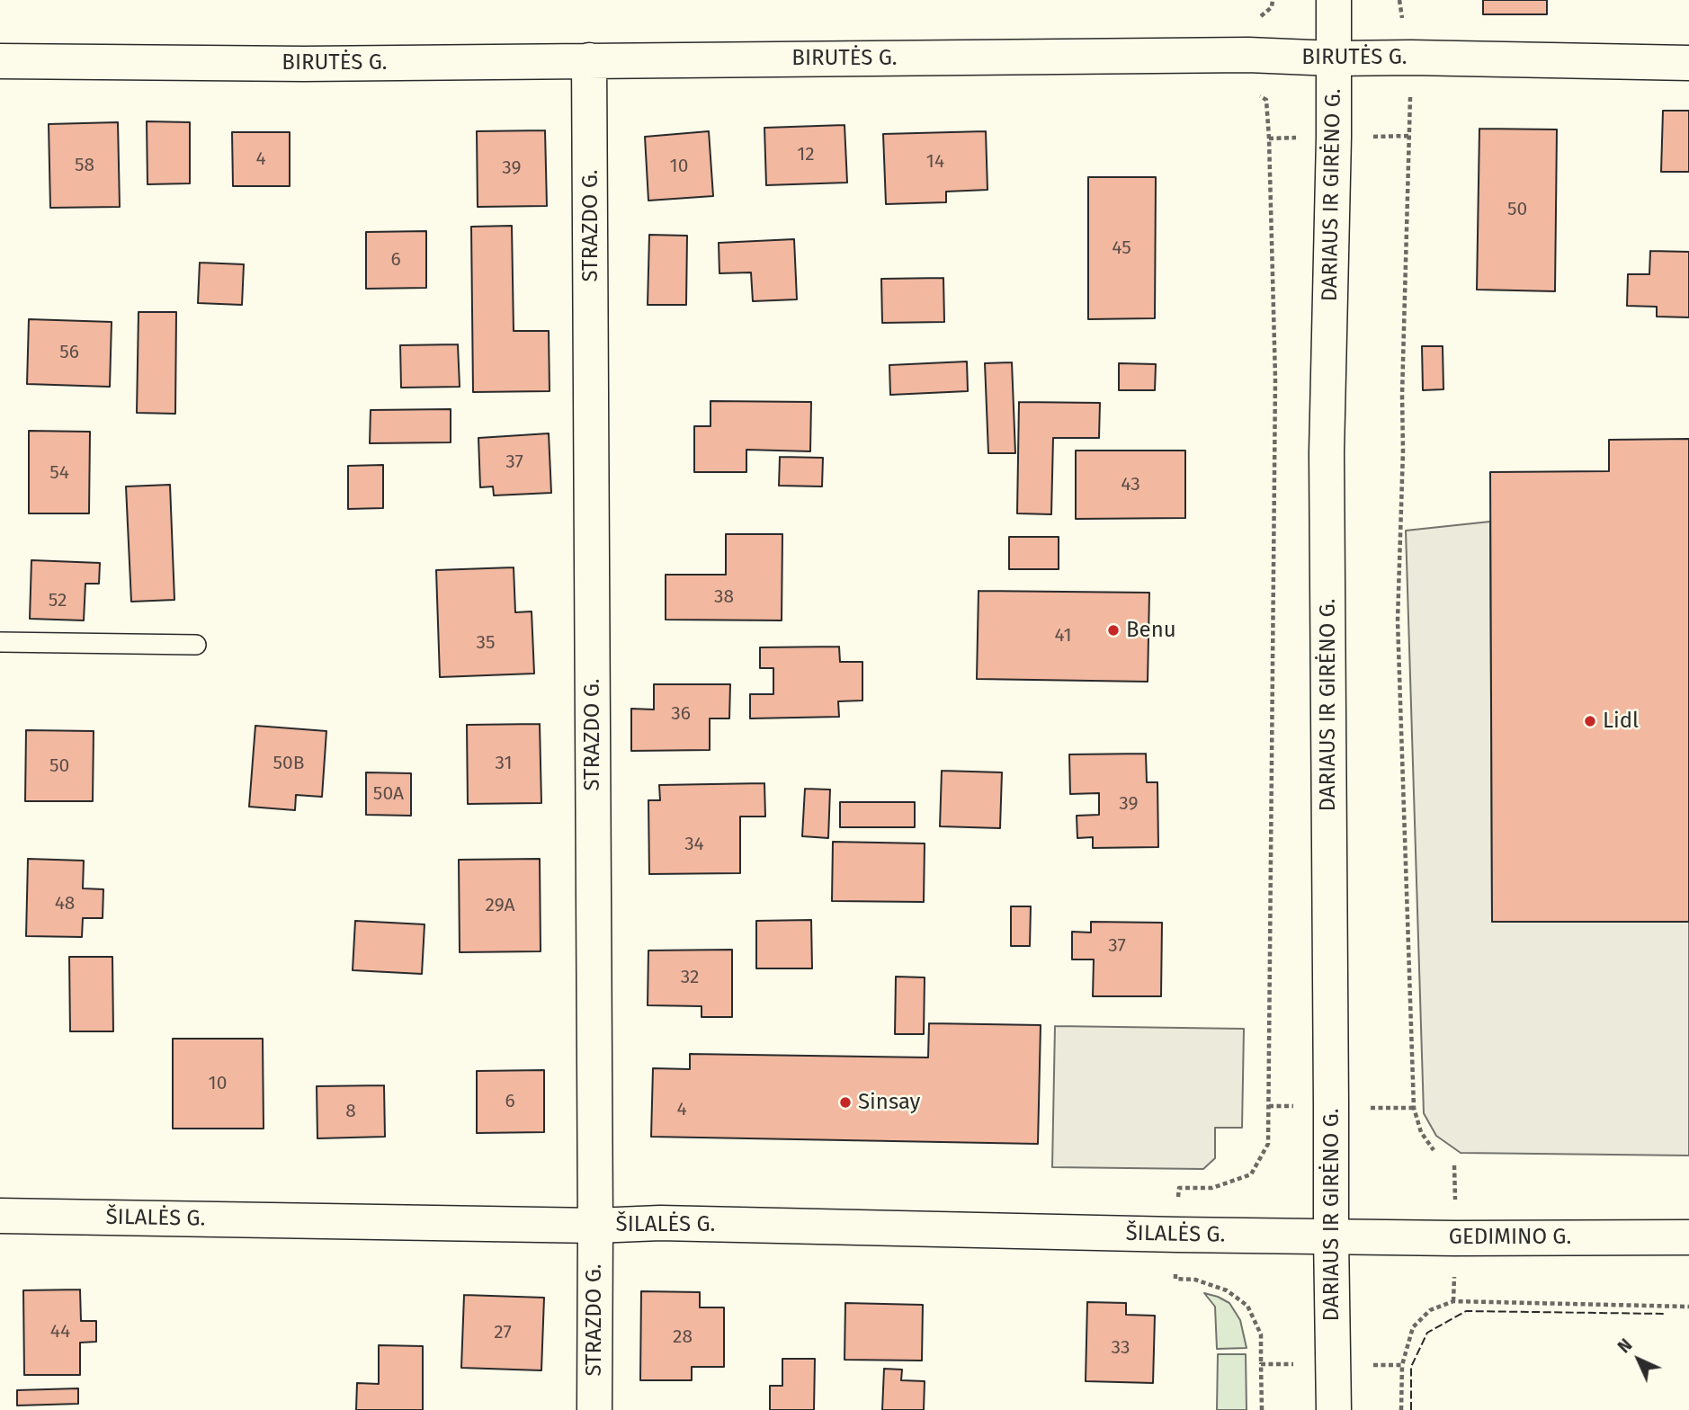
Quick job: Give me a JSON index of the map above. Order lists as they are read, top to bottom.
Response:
{
  "streets": {
    "main road": [
      "BIRUTĖS G.",
      "DARIAUS IR GIRĖNO G.",
      "STRAZDO G.",
      "ŠILALĖS G.",
      "GEDIMINO G."
    ]
  },
  "crossings": [
    ["BIRUTĖS G.", "DARIAUS IR GIRĖNO G."],
    ["BIRUTĖS G.", "STRAZDO G."],
    ["DARIAUS IR GIRĖNO G.", "ŠILALĖS G."],
    ["DARIAUS IR GIRĖNO G.", "GEDIMINO G."],
    ["STRAZDO G.", "ŠILALĖS G."],
    ["ŠILALĖS G.", "GEDIMINO G."]
  ],
  "places": ["Benu", "Lidl", "Sinsay"],
  "house_numbers": [
    "12",
    "4",
    "14",
    "58",
    "10",
    "39",
    "50",
    "45",
    "6",
    "56",
    "37",
    "54",
    "43",
    "38",
    "52",
    "41",
    "35",
    "36",
    "50B",
    "31",
    "50",
    "50A",
    "39",
    "34",
    "48",
    "29A",
    "37",
    "32",
    "10",
    "6",
    "4",
    "8",
    "44",
    "27",
    "28",
    "33"
  ],
  "north": "top left"
}
